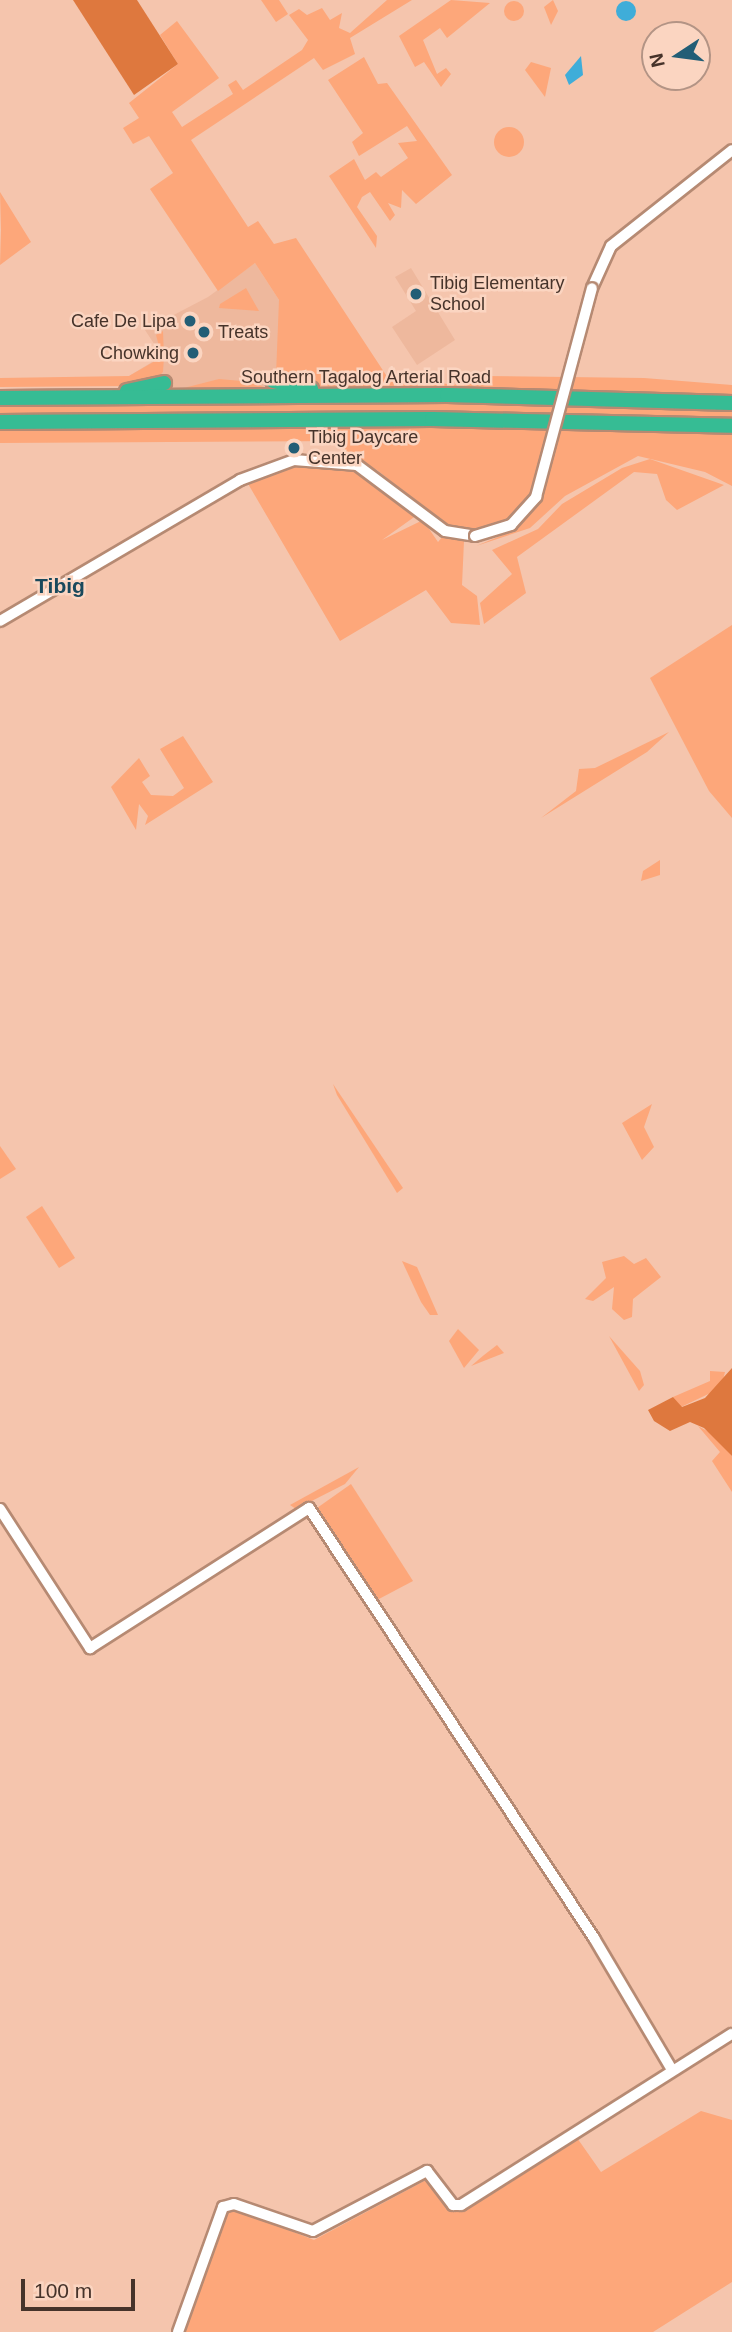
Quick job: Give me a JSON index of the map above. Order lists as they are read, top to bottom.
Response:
{
  "streets": {
    "highway": ["Southern Tagalog Arterial Road"]
  },
  "districts": ["Tibig"],
  "places": [
    "Tibig Elementary School",
    "Cafe De Lipa",
    "Treats",
    "Chowking",
    "Tibig Daycare Center"
  ],
  "scale_bar": "100 m",
  "north": "left"
}
